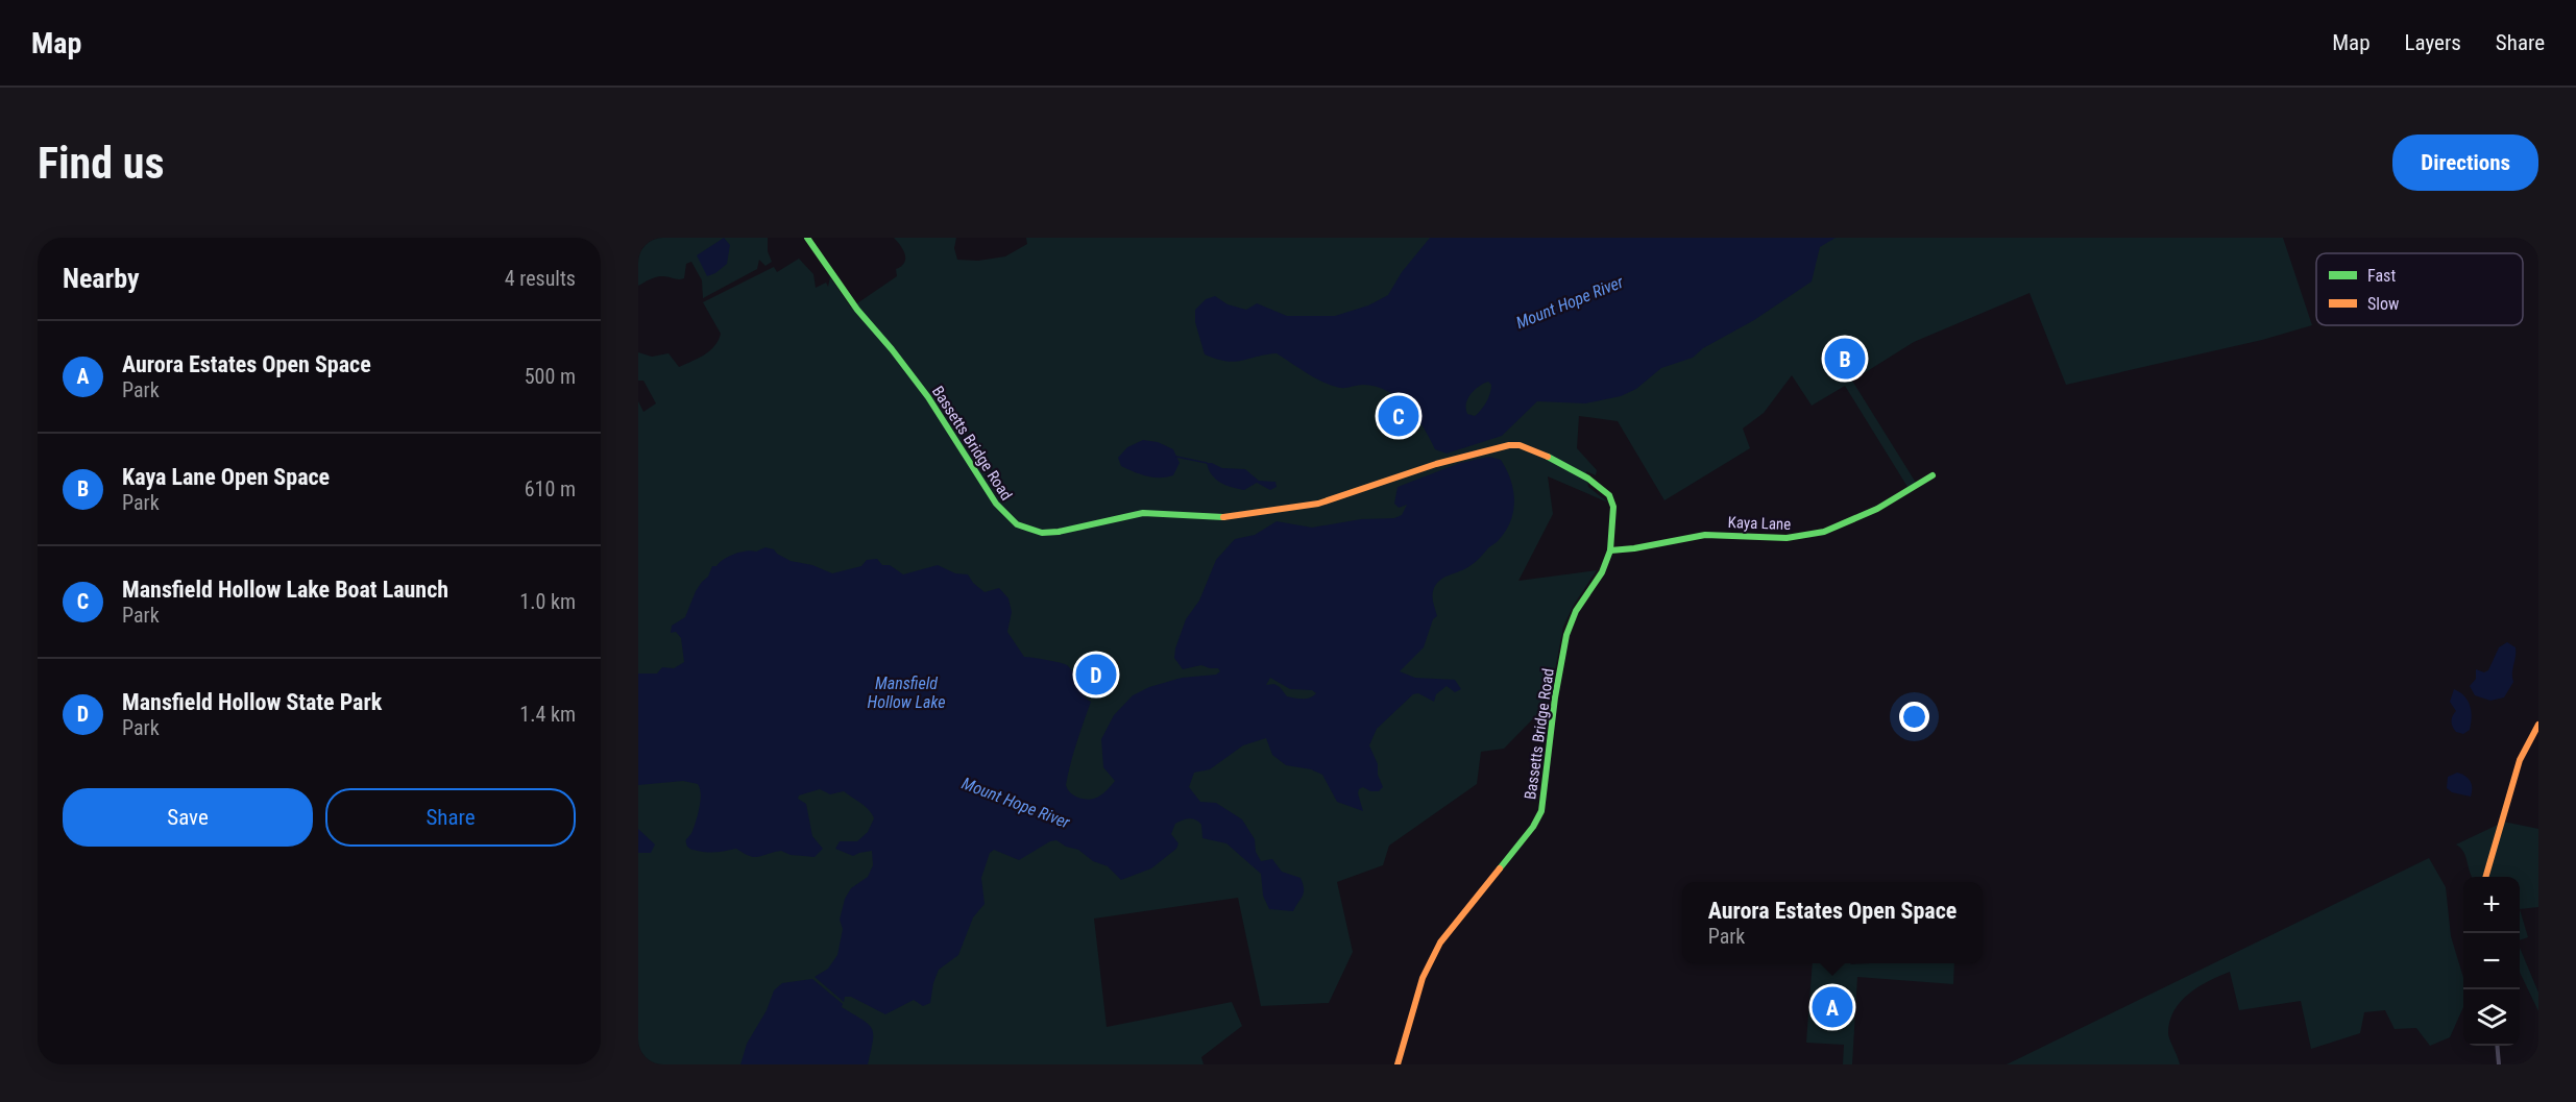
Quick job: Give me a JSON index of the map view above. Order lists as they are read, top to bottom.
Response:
{
  "streets": {
    "street": ["Bassetts Bridge Road", "Kaya Lane"]
  },
  "crossings": [
    ["Bassetts Bridge Road", "Kaya Lane"]
  ],
  "water": ["Mount Hope River", "Mansfield Hollow Lake"],
  "legend": ["Fast", "Slow"],
  "page": {
    "header": "Map",
    "nav": ["Map", "Layers", "Share"],
    "buttons": [
      "Directions",
      ["Save", "Share"]
    ],
    "title": "Find us",
    "heading": ["Nearby", "4 results"],
    "list": [
      {
        "mark": "A",
        "name": "Aurora Estates Open Space",
        "note": "Park",
        "value": "500 m"
      },
      {
        "mark": "B",
        "name": "Kaya Lane Open Space",
        "note": "Park",
        "value": "610 m"
      },
      {
        "mark": "C",
        "name": "Mansfield Hollow Lake Boat Launch",
        "note": "Park",
        "value": "1.0 km"
      },
      {
        "mark": "D",
        "name": "Mansfield Hollow State Park",
        "note": "Park",
        "value": "1.4 km"
      }
    ],
    "pins": [
      "B",
      "C",
      "D",
      "A"
    ],
    "map_buttons": ["+", "−"],
    "popup": ["Aurora Estates Open Space", "Park"]
  }
}
